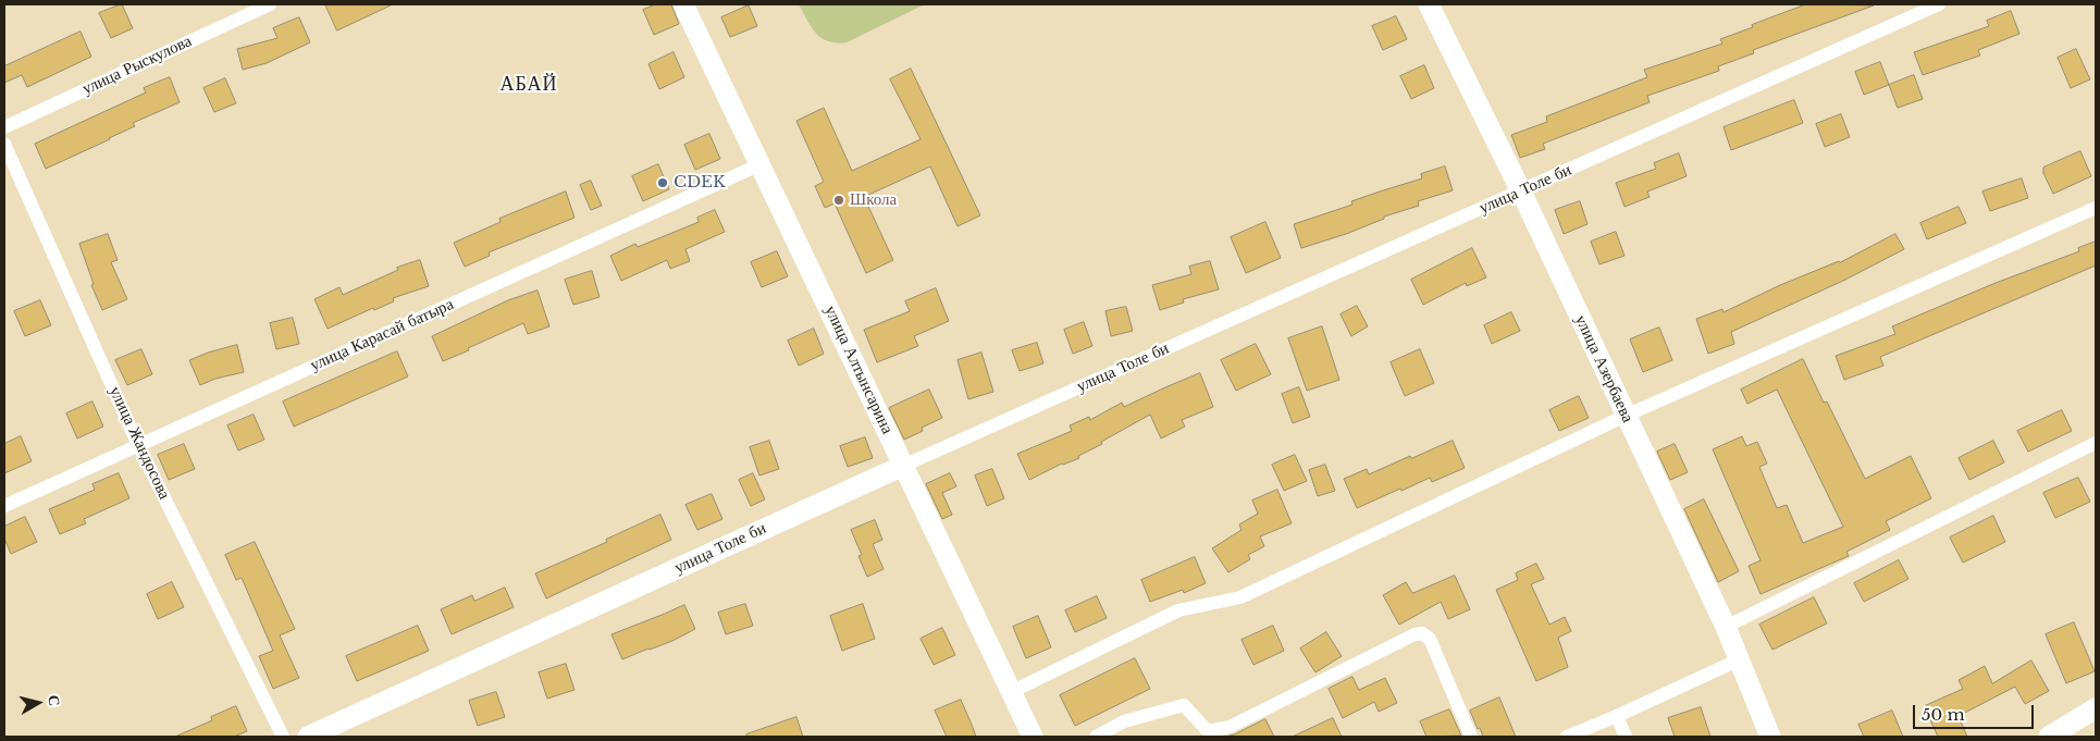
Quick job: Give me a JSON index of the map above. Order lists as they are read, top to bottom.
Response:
{
  "streets": {
    "street": [
      "улица Рыскулова",
      "улица Толе би",
      "улица Карасай батыра",
      "улица Азербаева",
      "улица Алтынсарина",
      "улица Жандосова"
    ]
  },
  "crossings": [
    ["улица Толе би", "улица Азербаева"],
    ["улица Толе би", "улица Алтынсарина"],
    ["улица Карасай батыра", "улица Алтынсарина"],
    ["улица Карасай батыра", "улица Жандосова"]
  ],
  "districts": ["АБАЙ"],
  "places": ["CDEK", "Школа"],
  "scale_bar": "50 m",
  "north": "right"
}
